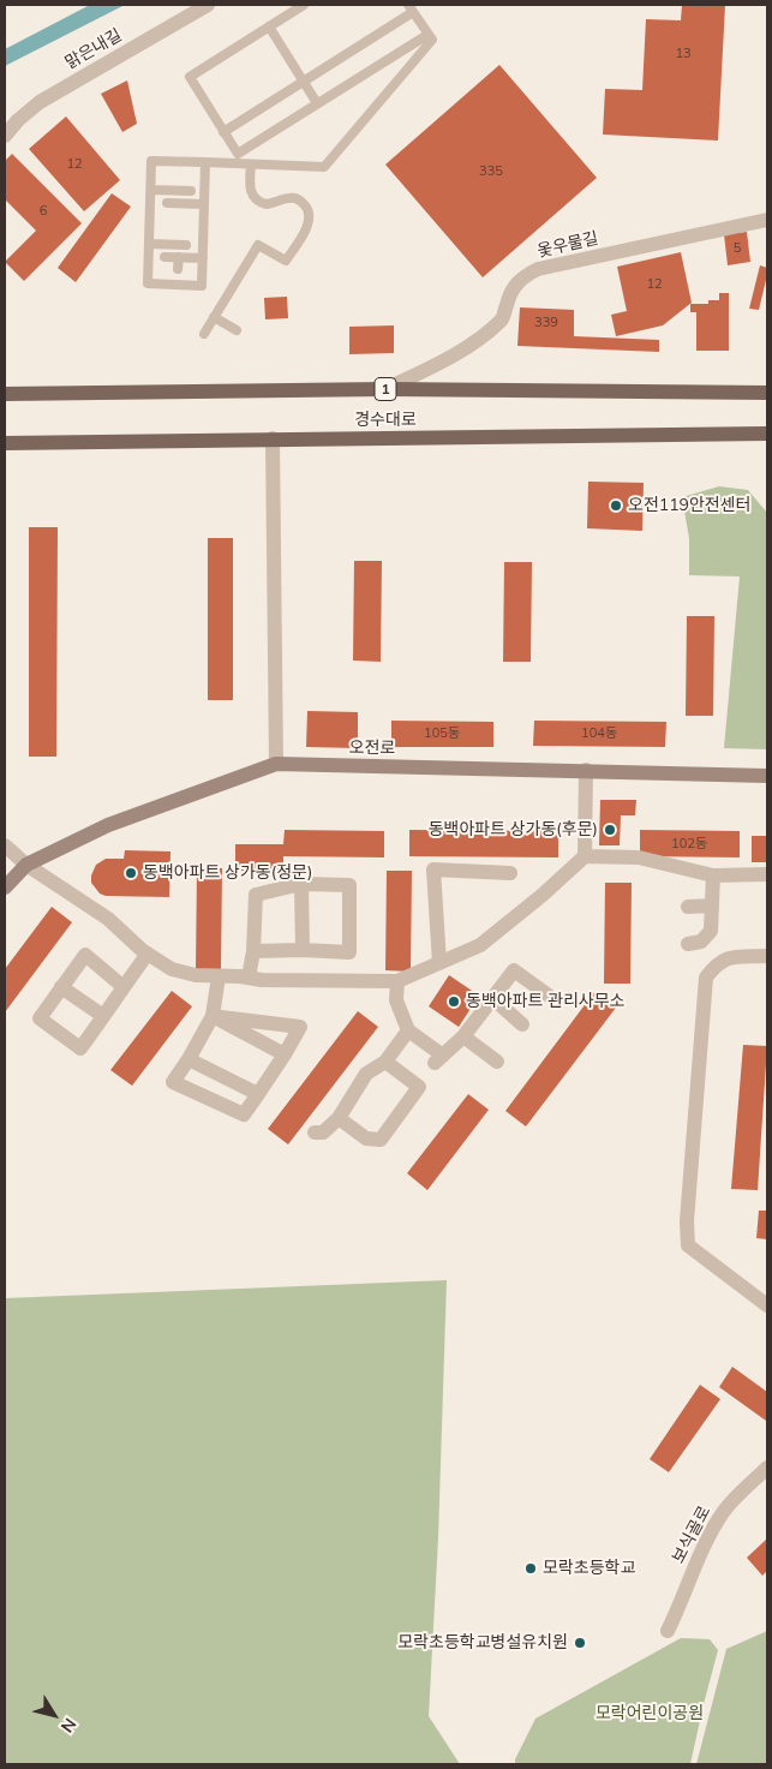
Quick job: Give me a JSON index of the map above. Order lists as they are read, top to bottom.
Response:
{
  "streets": {
    "main road": ["1", "경수대로"],
    "street": [
      "맑은내길",
      "옻우물길",
      "오전로",
      "보식골로"
    ]
  },
  "crossings": [
    ["옻우물길", "경수대로"]
  ],
  "parks": ["모락어린이공원"],
  "places": [
    "오전119안전센터",
    "동백아파트 상가동(후문)",
    "동백아파트 상가동(정문)",
    "동백아파트 관리사무소",
    "모락초등학교",
    "모락초등학교병설유치원"
  ],
  "house_numbers": [
    "13",
    "12",
    "335",
    "6",
    "5",
    "12",
    "339",
    "105동",
    "104동",
    "102동"
  ],
  "north": "bottom right"
}
